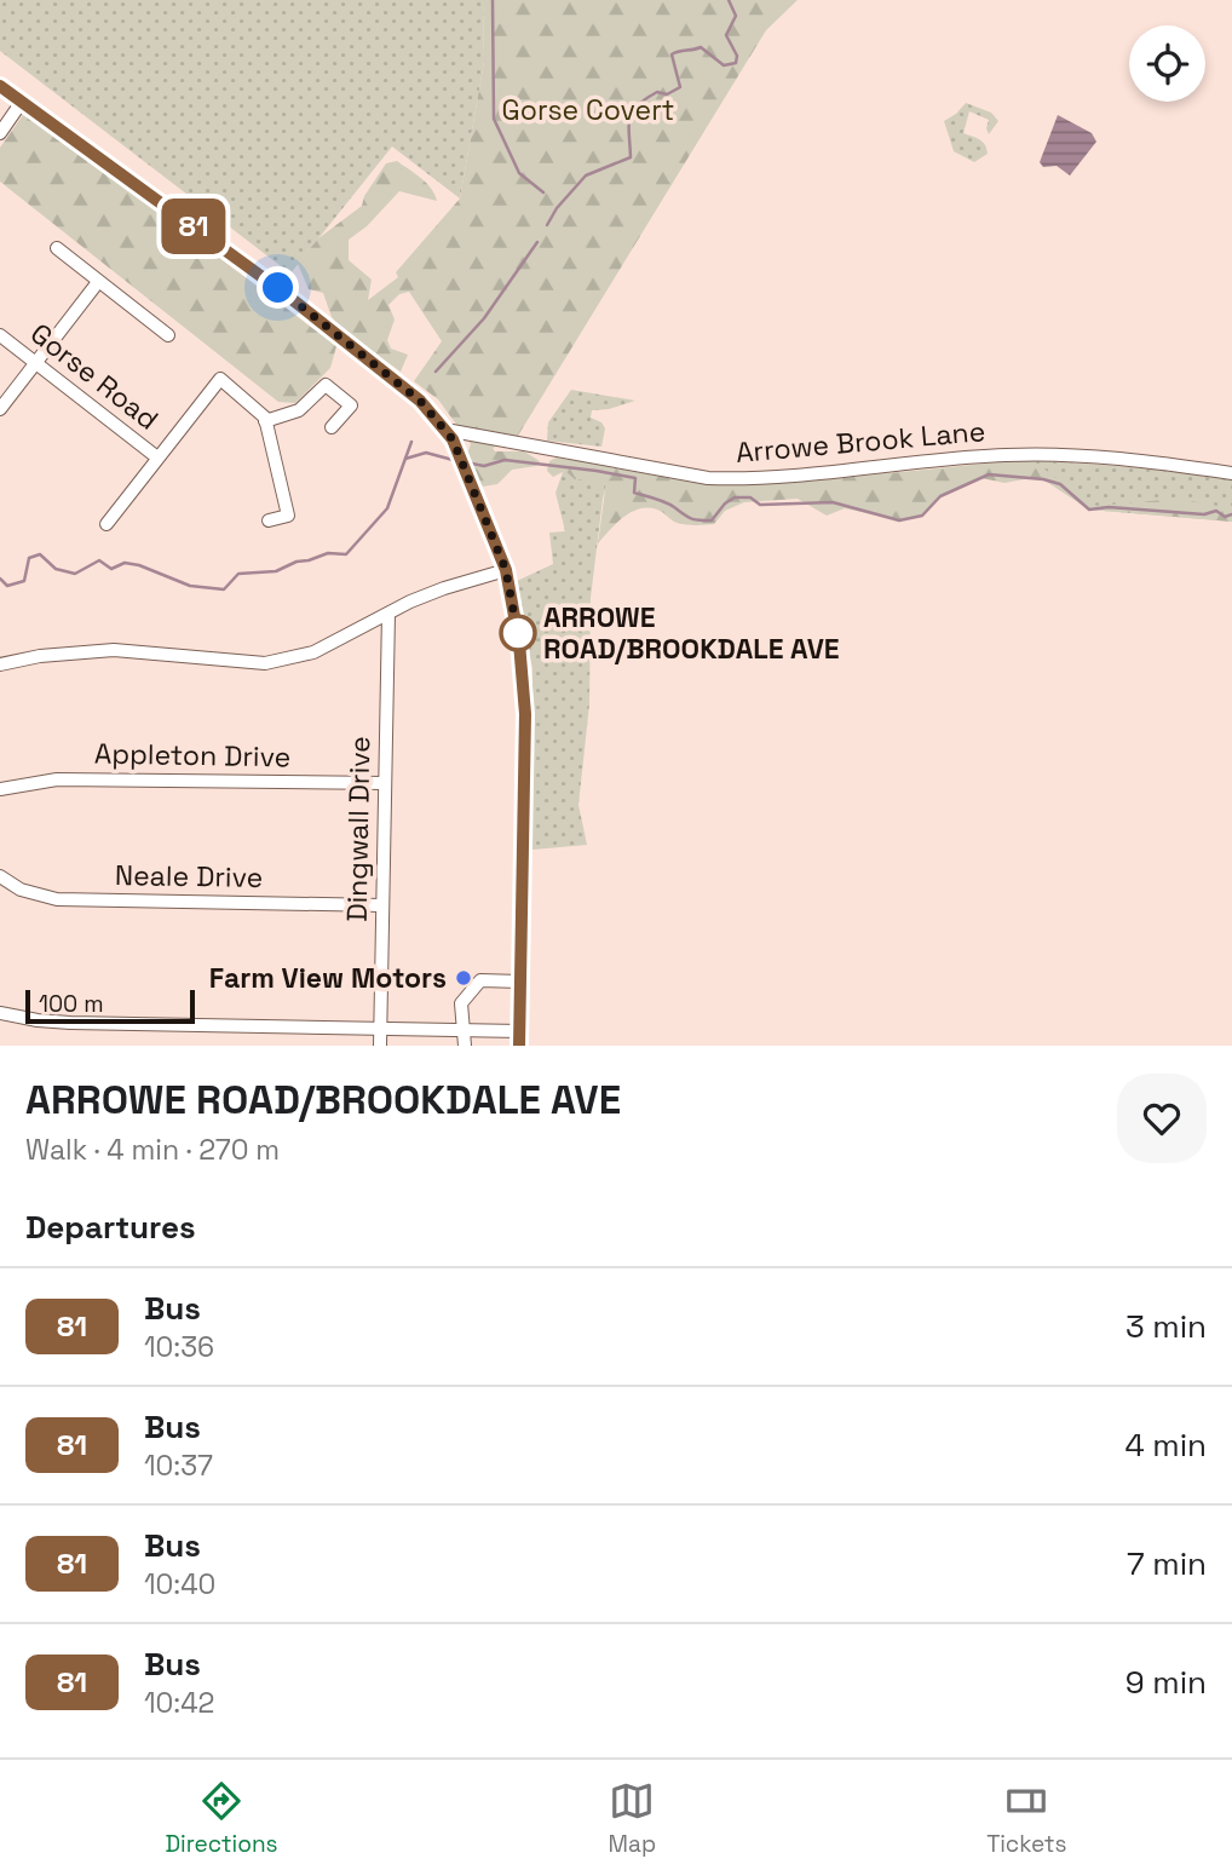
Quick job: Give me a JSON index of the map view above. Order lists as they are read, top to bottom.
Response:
{
  "streets": {
    "street": [
      "Gorse Road",
      "Arrowe Brook Lane",
      "Appleton Drive",
      "Dingwall Drive",
      "Neale Drive"
    ]
  },
  "crossings": [
    ["Appleton Drive", "Dingwall Drive"],
    ["Dingwall Drive", "Neale Drive"]
  ],
  "parks": ["Gorse Covert"],
  "places": ["ARROWE ROAD/BROOKDALE AVE", "Farm View Motors"],
  "lines": ["bus line 81"],
  "scale_bar": "100 m",
  "page": {
    "on_map": "81",
    "scale": "100 m",
    "heading": [
      ["ARROWE ROAD/BROOKDALE AVE", "Walk · 4 min · 270 m"],
      "Departures"
    ],
    "list": [
      {
        "mark": "81",
        "name": "Bus",
        "note": "10:36",
        "value": "3 min"
      },
      {
        "mark": "81",
        "name": "Bus",
        "note": "10:37",
        "value": "4 min"
      },
      {
        "mark": "81",
        "name": "Bus",
        "note": "10:40",
        "value": "7 min"
      },
      {
        "mark": "81",
        "name": "Bus",
        "note": "10:42",
        "value": "9 min"
      }
    ],
    "tabs": ["Directions", "Map", "Tickets"]
  }
}
